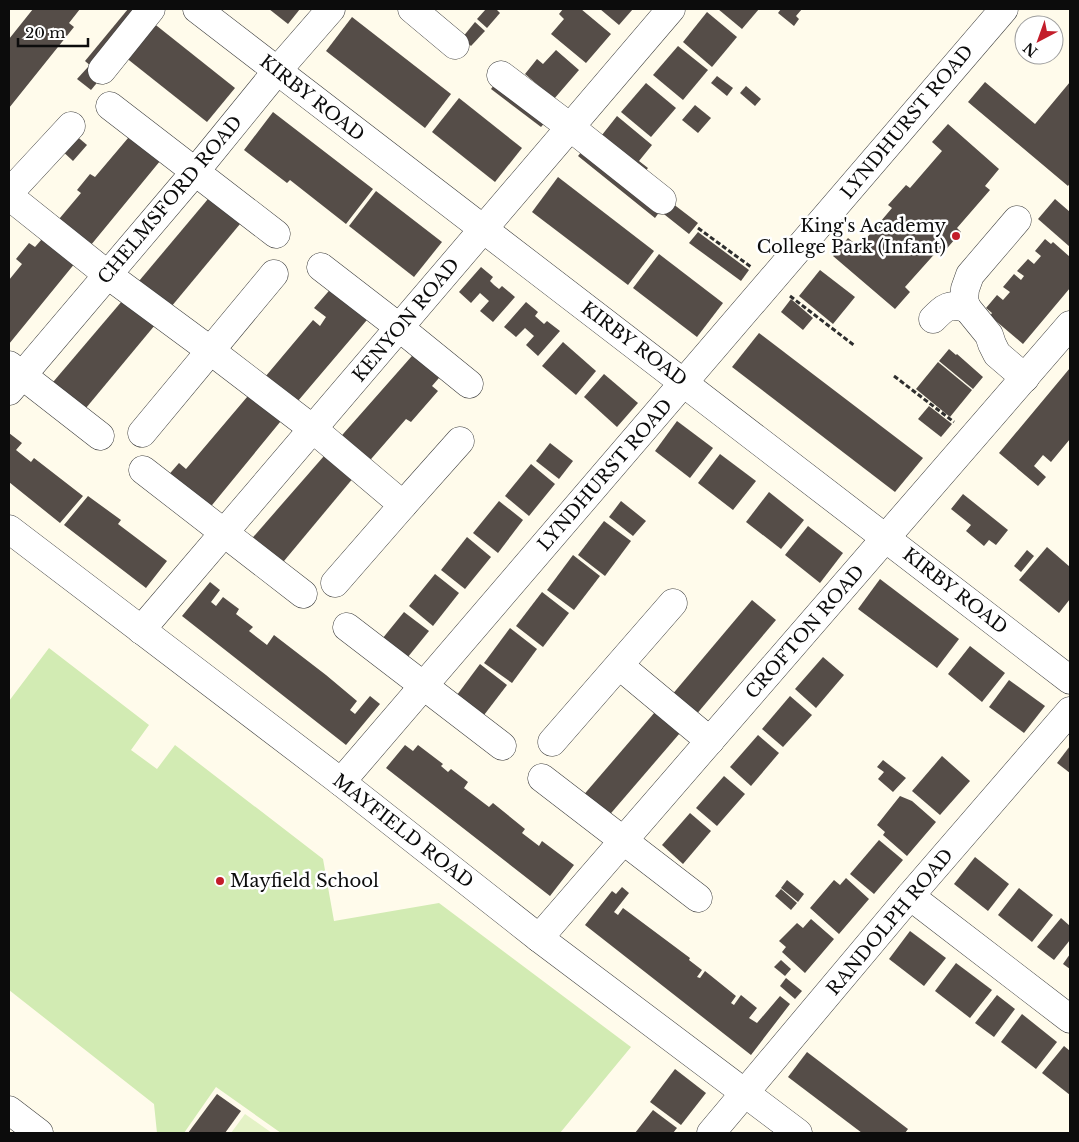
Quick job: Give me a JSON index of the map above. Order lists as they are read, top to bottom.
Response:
{
  "streets": {
    "street": [
      "KIRBY ROAD",
      "LYNDHURST ROAD",
      "CHELMSFORD ROAD",
      "KENYON ROAD",
      "CROFTON ROAD",
      "MAYFIELD ROAD",
      "RANDOLPH ROAD"
    ]
  },
  "crossings": [
    ["KIRBY ROAD", "LYNDHURST ROAD"],
    ["KIRBY ROAD", "CHELMSFORD ROAD"],
    ["KIRBY ROAD", "KENYON ROAD"],
    ["KIRBY ROAD", "CROFTON ROAD"],
    ["LYNDHURST ROAD", "MAYFIELD ROAD"],
    ["KENYON ROAD", "MAYFIELD ROAD"],
    ["CROFTON ROAD", "MAYFIELD ROAD"],
    ["MAYFIELD ROAD", "RANDOLPH ROAD"]
  ],
  "places": ["King's Academy College Park (Infant)", "Mayfield School"],
  "scale_bar": "20 m",
  "north": "bottom left"
}
